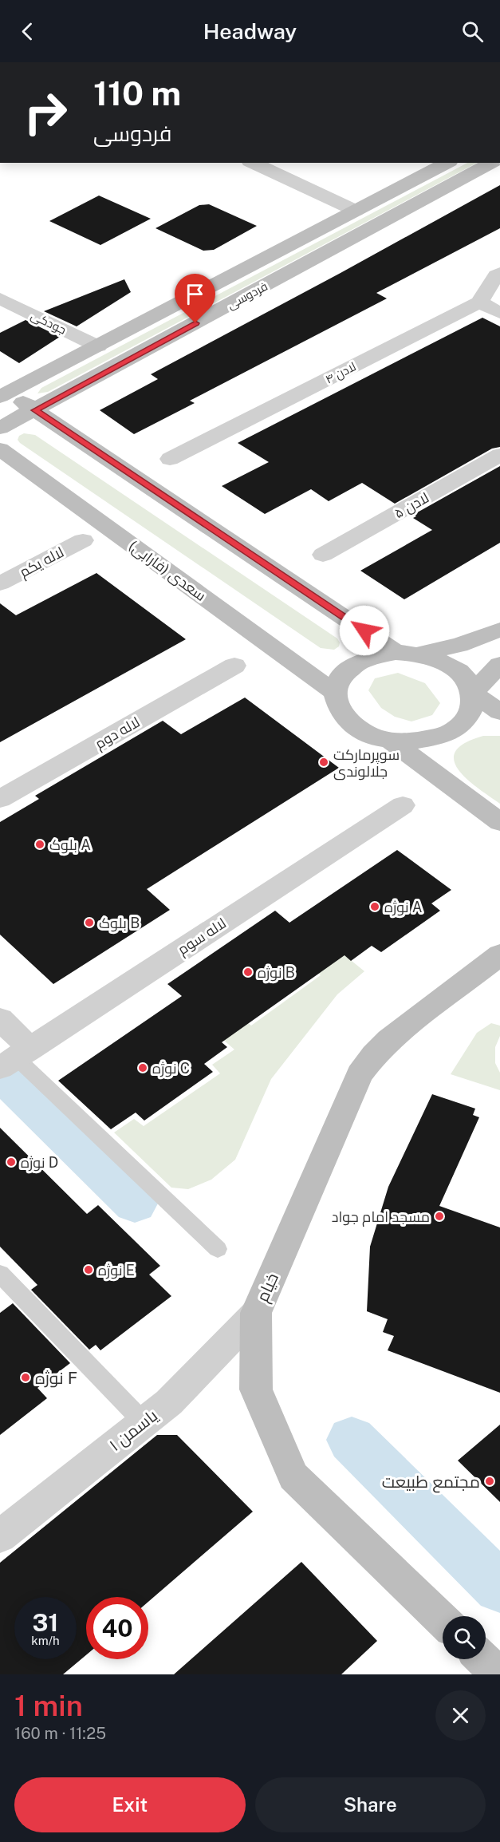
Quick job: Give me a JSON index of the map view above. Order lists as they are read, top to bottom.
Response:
{
  "streets": {
    "street": [
      "فردوسی",
      "جودکی",
      "لادن ۴",
      "لادن ۵",
      "لاله یکم",
      "سعدی (فارابی)",
      "لاله دوم",
      "لاله سوم",
      "خیام",
      "یاسمن ۱"
    ]
  },
  "crossings": [
    ["فردوسی", "جودکی"],
    ["خیام", "یاسمن ۱"]
  ],
  "places": [
    "سوپرمارکت جلالوندی",
    "بلوک A",
    "نوژه A",
    "بلوک B",
    "نوژه B",
    "نوژه C",
    "نوژه D",
    "مسجد امام جواد",
    "نوژه E",
    "نوژه F",
    "مجتمع طبیعت"
  ],
  "page": {
    "header": "Headway",
    "turn": ["110 m", "فردوسی"],
    "speed": "31 km/h",
    "limit": "40",
    "heading": ["1 min", "160 m · 11:25"],
    "buttons": ["Exit", "Share"]
  }
}
